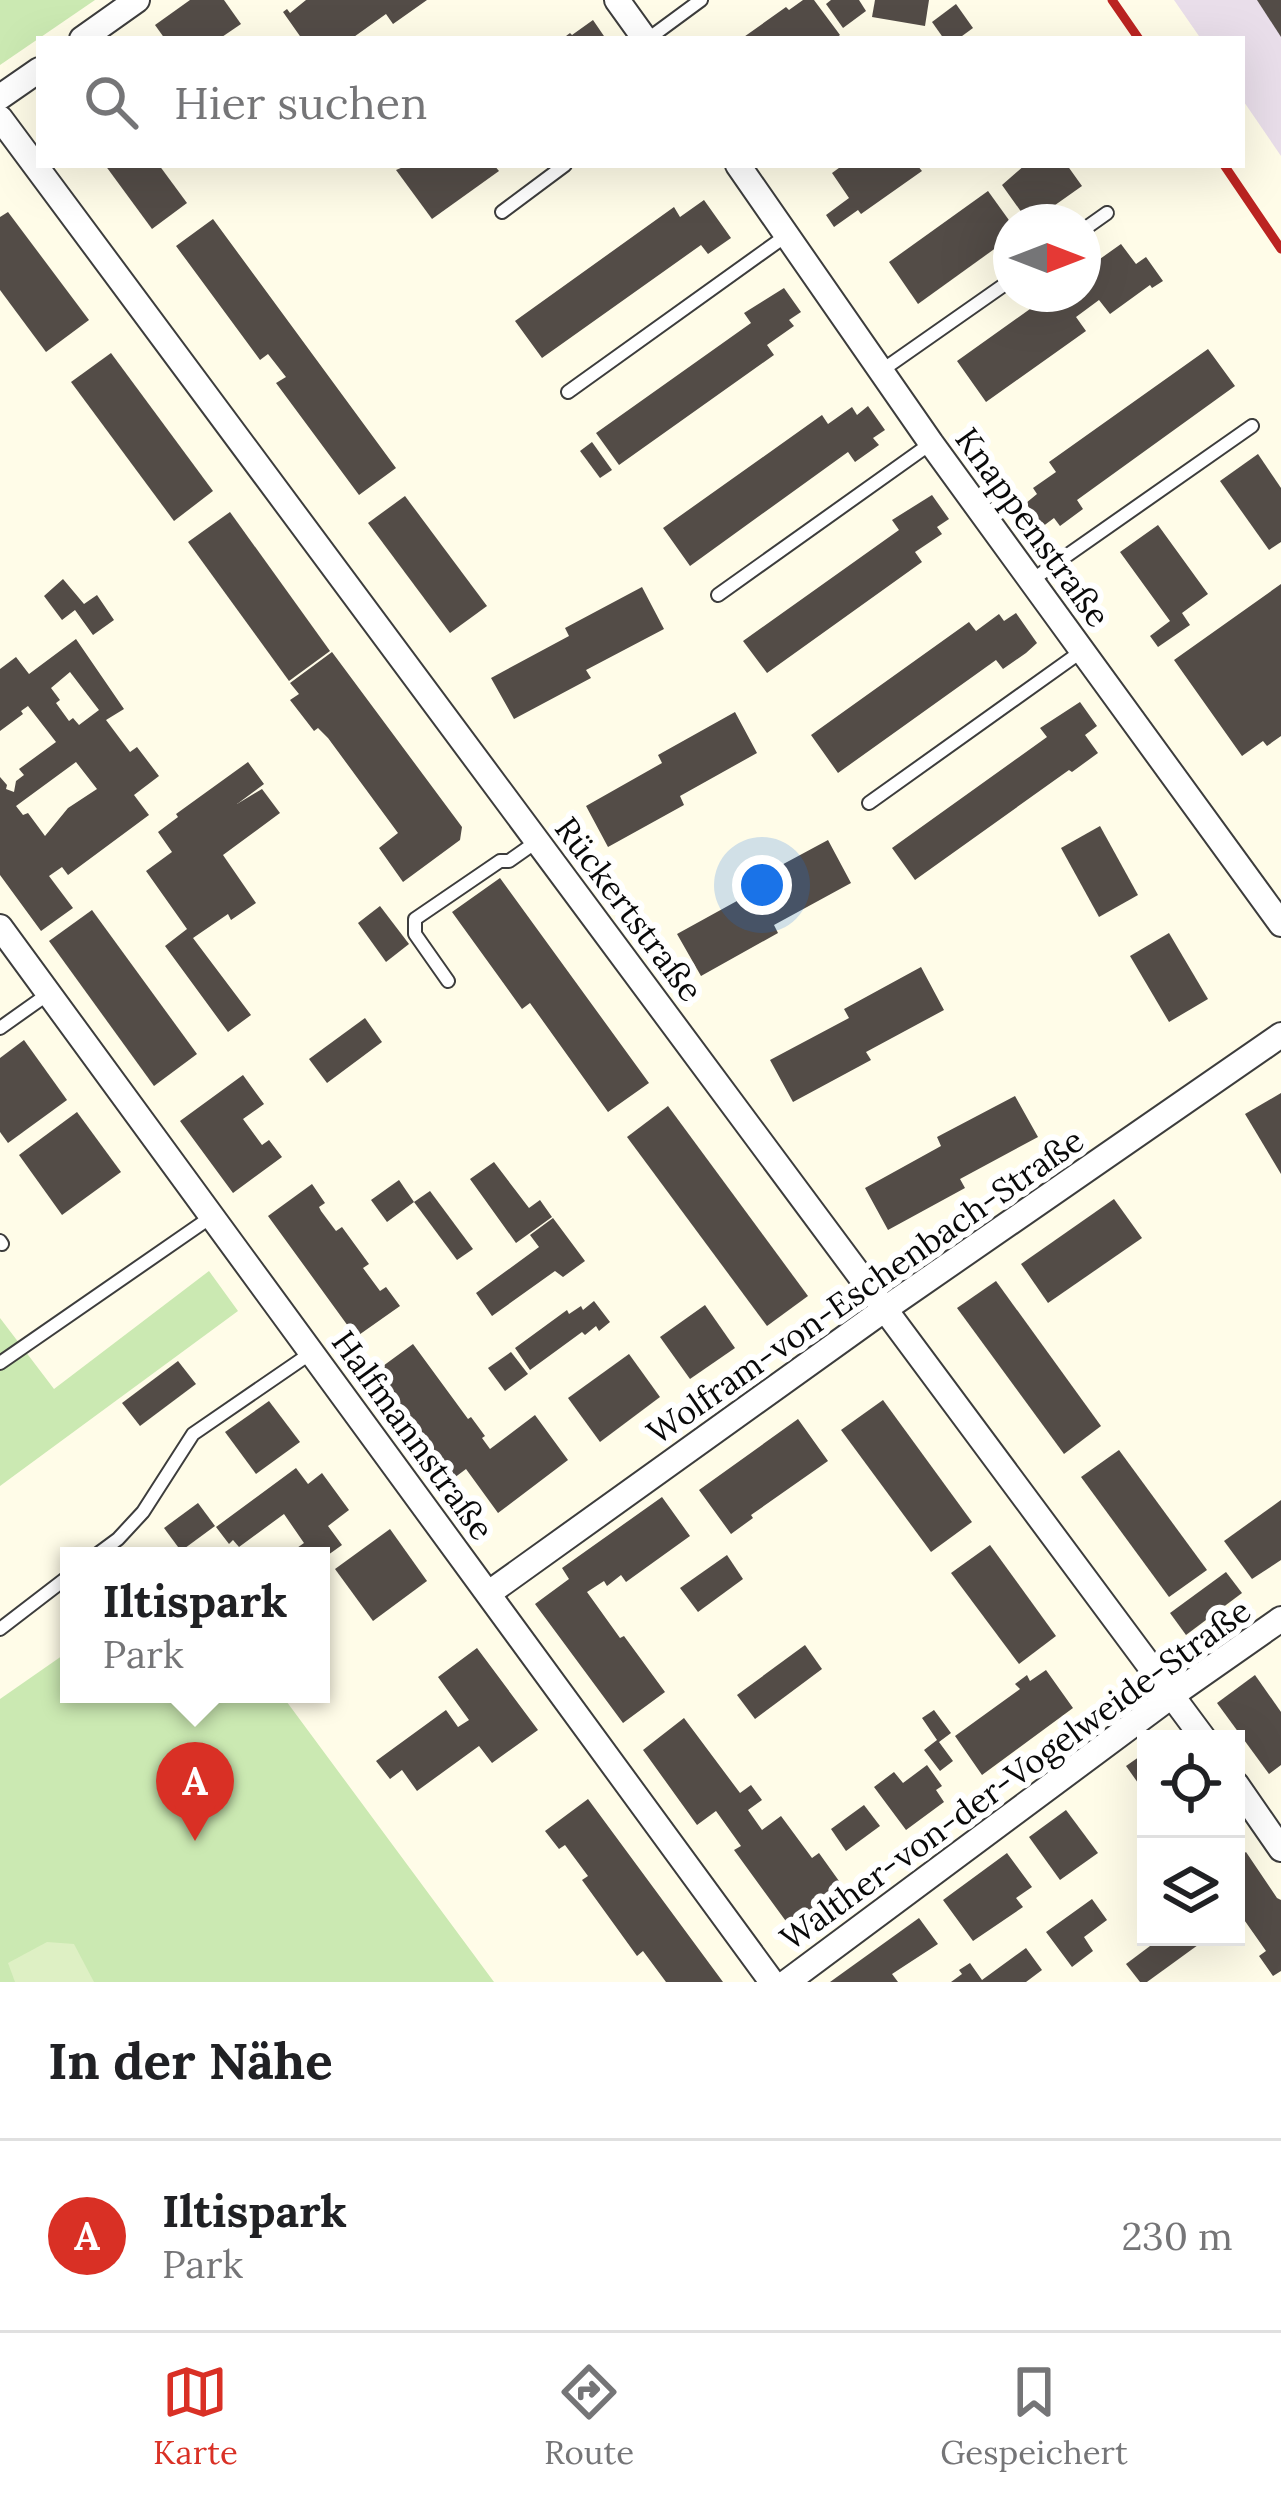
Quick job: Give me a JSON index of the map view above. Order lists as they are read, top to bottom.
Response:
{
  "streets": {
    "street": [
      "Knappenstraße",
      "Rückertstraße",
      "Wolfram-von-Eschenbach-Straße",
      "Halfmannstraße",
      "Walther-von-der-Vogelweide-Straße"
    ]
  },
  "crossings": [
    ["Rückertstraße", "Wolfram-von-Eschenbach-Straße"],
    ["Rückertstraße", "Walther-von-der-Vogelweide-Straße"],
    ["Wolfram-von-Eschenbach-Straße", "Halfmannstraße"]
  ],
  "north": "right",
  "page": {
    "search": "Hier suchen",
    "popup": ["Iltispark", "Park"],
    "pins": "A",
    "heading": "In der Nähe",
    "list": [
      {
        "mark": "A",
        "name": "Iltispark",
        "note": "Park",
        "value": "230 m"
      }
    ],
    "nav": ["Karte", "Route", "Gespeichert"]
  }
}
